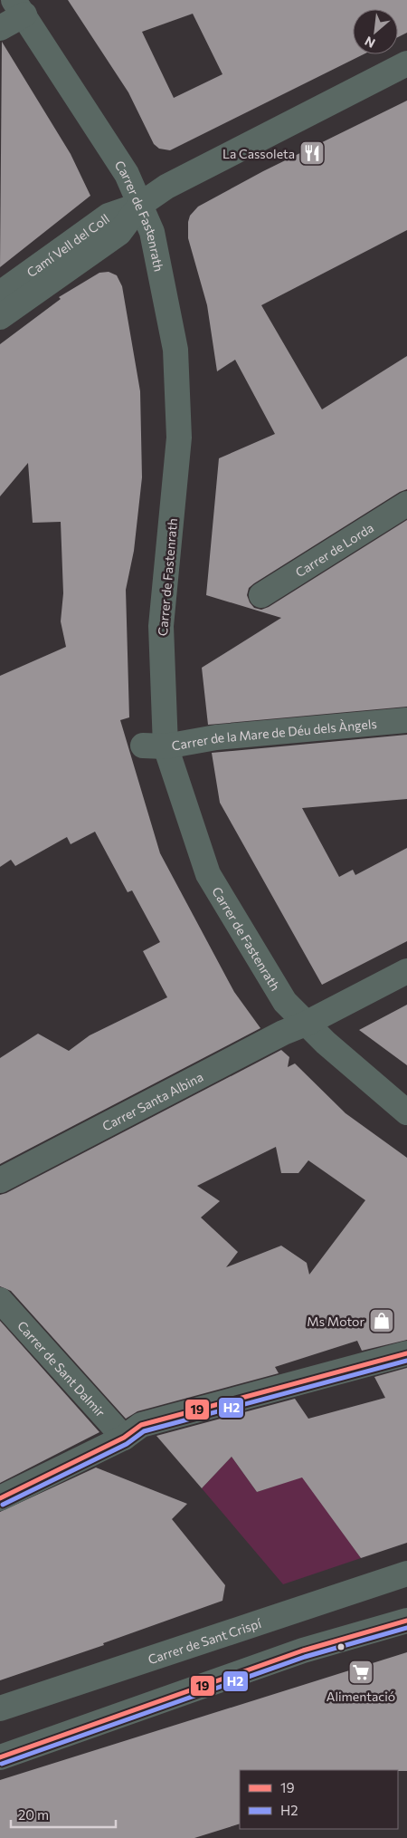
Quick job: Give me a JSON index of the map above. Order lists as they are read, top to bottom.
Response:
{
  "streets": {
    "street": [
      "Carrer de Fastenrath",
      "Camí Vell del Coll",
      "Carrer de Lorda",
      "Carrer de la Mare de Déu dels Àngels",
      "Carrer Santa Albina",
      "Carrer de Sant Dalmir",
      "Carrer de Sant Crispí"
    ]
  },
  "crossings": [
    ["Carrer de Fastenrath", "Camí Vell del Coll"],
    ["Carrer de Fastenrath", "Carrer de la Mare de Déu dels Àngels"],
    ["Carrer de Fastenrath", "Carrer Santa Albina"]
  ],
  "places": {
    "restaurant": ["La Cassoleta"],
    "shop": ["Ms Motor"],
    "supermarket": ["Alimentació"]
  },
  "lines": ["transit line 19", "transit line H2"],
  "legend": ["19", "H2"],
  "scale_bar": "20 m",
  "north": "bottom left"
}
